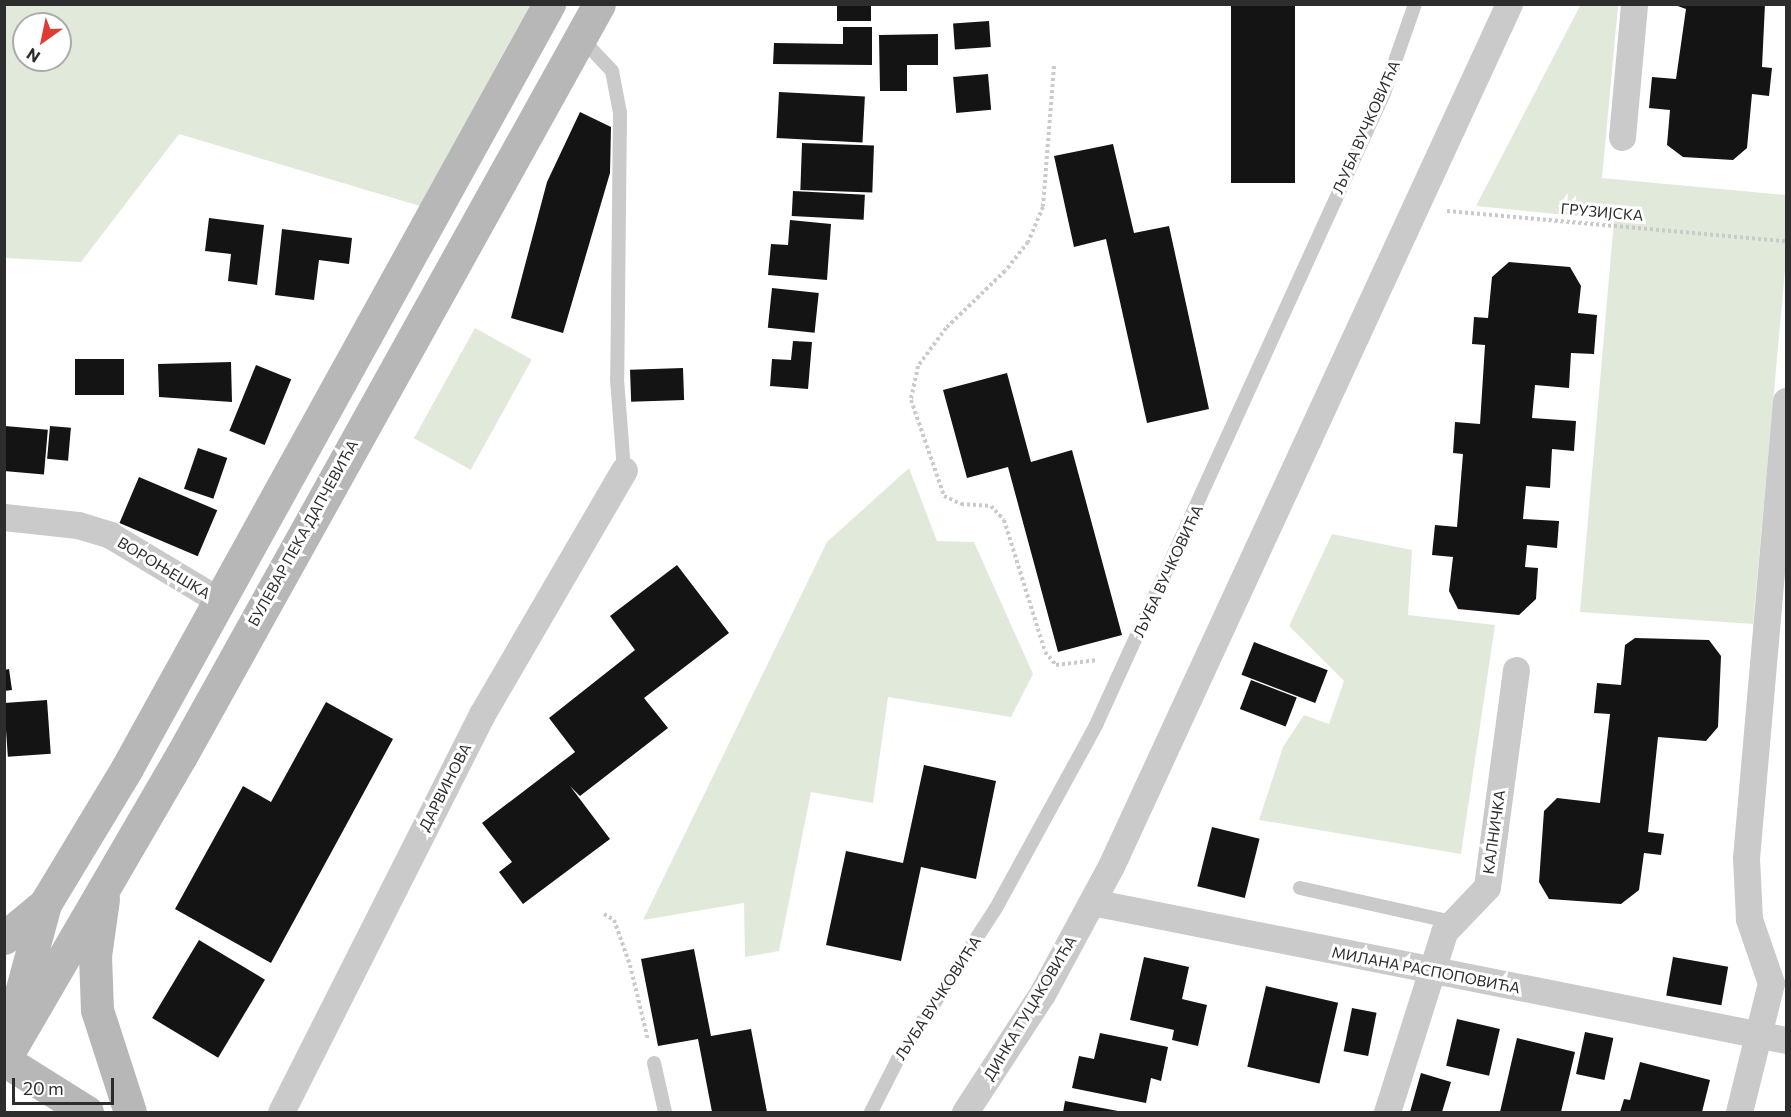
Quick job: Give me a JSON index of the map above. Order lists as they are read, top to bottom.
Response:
{
  "streets": {
    "street": [
      "БУЛЕВАР ПЕКА ДАПЧЕВИЋА",
      "ВОРОЊЕШКА",
      "ДАРВИНОВА",
      "КАЛНИЧКА",
      "МИЛАНА РАСПОПОВИЋА",
      "ДИНКА ТУЦАКОВИЋА"
    ],
    "lane": ["ЉУБА ВУЧКОВИЋА"],
    "path": ["ГРУЗИЈСКА"]
  },
  "crossings": [
    ["КАЛНИЧКА", "МИЛАНА РАСПОПОВИЋА"],
    ["МИЛАНА РАСПОПОВИЋА", "ДИНКА ТУЦАКОВИЋА"]
  ],
  "scale_bar": "20 m",
  "north": "bottom left"
}
